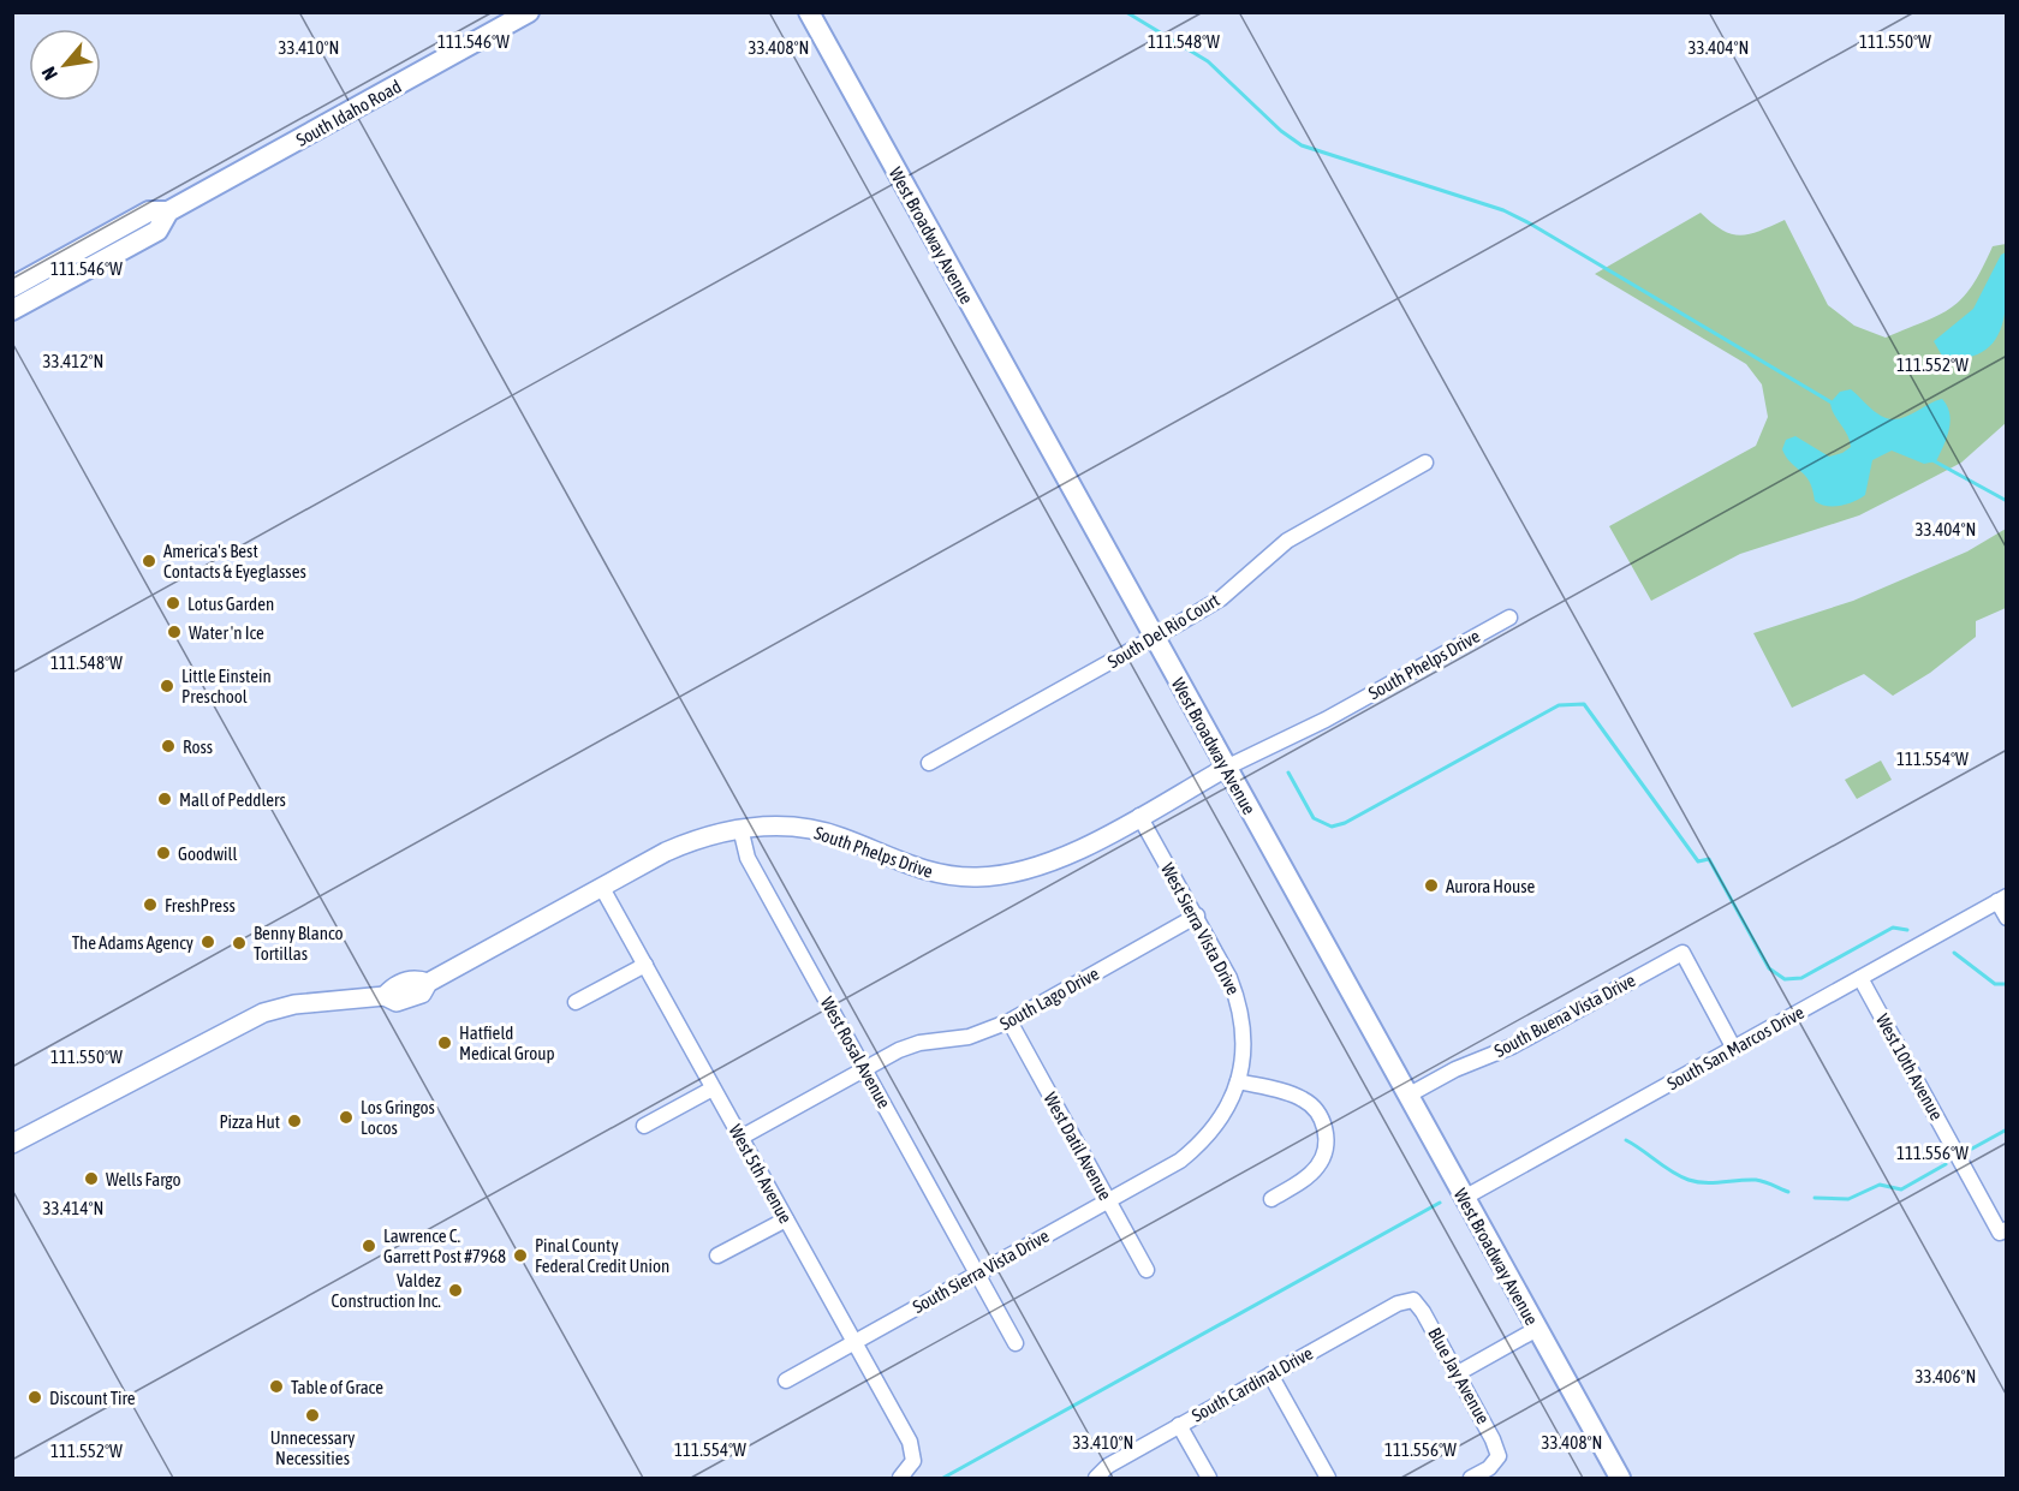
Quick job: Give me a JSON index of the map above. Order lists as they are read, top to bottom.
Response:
{
  "streets": {
    "main road": ["South Idaho Road", "West Broadway Avenue"],
    "street": [
      "South Del Rio Court",
      "South Phelps Drive",
      "West Sierra Vista Drive",
      "South Lago Drive",
      "South Buena Vista Drive",
      "South San Marcos Drive",
      "West Rosal Avenue",
      "West 10th Avenue",
      "West Datil Avenue",
      "West 5th Avenue",
      "South Sierra Vista Drive",
      "Blue Jay Avenue",
      "South Cardinal Drive"
    ]
  },
  "crossings": [
    ["West Broadway Avenue", "South Del Rio Court"],
    ["West Broadway Avenue", "South Phelps Drive"],
    ["West Broadway Avenue", "South Buena Vista Drive"],
    ["West Broadway Avenue", "South San Marcos Drive"],
    ["South Phelps Drive", "West Sierra Vista Drive"],
    ["South Phelps Drive", "West Rosal Avenue"],
    ["South Phelps Drive", "West 5th Avenue"],
    ["West Sierra Vista Drive", "South Lago Drive"],
    ["West Sierra Vista Drive", "West Datil Avenue"],
    ["West Sierra Vista Drive", "South Sierra Vista Drive"],
    ["South Lago Drive", "West Rosal Avenue"],
    ["South Lago Drive", "West Datil Avenue"],
    ["South Lago Drive", "West 5th Avenue"],
    ["South Buena Vista Drive", "South San Marcos Drive"],
    ["South San Marcos Drive", "West 10th Avenue"],
    ["West Rosal Avenue", "South Sierra Vista Drive"],
    ["West Datil Avenue", "South Sierra Vista Drive"],
    ["West 5th Avenue", "South Sierra Vista Drive"],
    ["Blue Jay Avenue", "South Cardinal Drive"]
  ],
  "places": [
    "America's Best Contacts & Eyeglasses",
    "Lotus Garden",
    "Water 'n Ice",
    "Little Einstein Preschool",
    "Ross",
    "Mall of Peddlers",
    "Goodwill",
    "Aurora House",
    "FreshPress",
    "The Adams Agency",
    "Benny Blanco Tortillas",
    "Hatfield Medical Group",
    "Los Gringos Locos",
    "Pizza Hut",
    "Wells Fargo",
    "Lawrence C. Garrett Post #7968",
    "Pinal County Federal Credit Union",
    "Valdez Construction Inc.",
    "Table of Grace",
    "Discount Tire",
    "Unnecessary Necessities"
  ],
  "north": "bottom left",
  "coordinates": [
    "111.546°W",
    "111.548°W",
    "111.550°W",
    "33.410°N",
    "33.408°N",
    "33.404°N",
    "33.412°N",
    "111.552°W",
    "111.554°W",
    "111.556°W",
    "33.414°N",
    "33.406°N"
  ]
}
